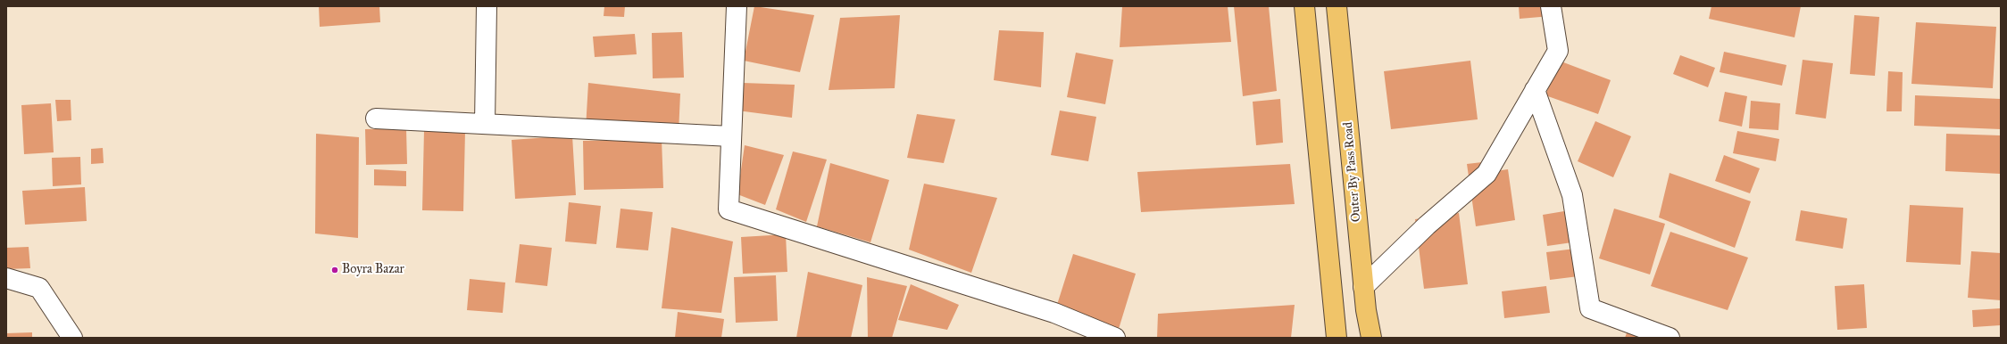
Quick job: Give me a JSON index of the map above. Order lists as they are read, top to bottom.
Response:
{
  "streets": {
    "main road": ["Outer By Pass Road"]
  },
  "places": ["Boyra Bazar"]
}
